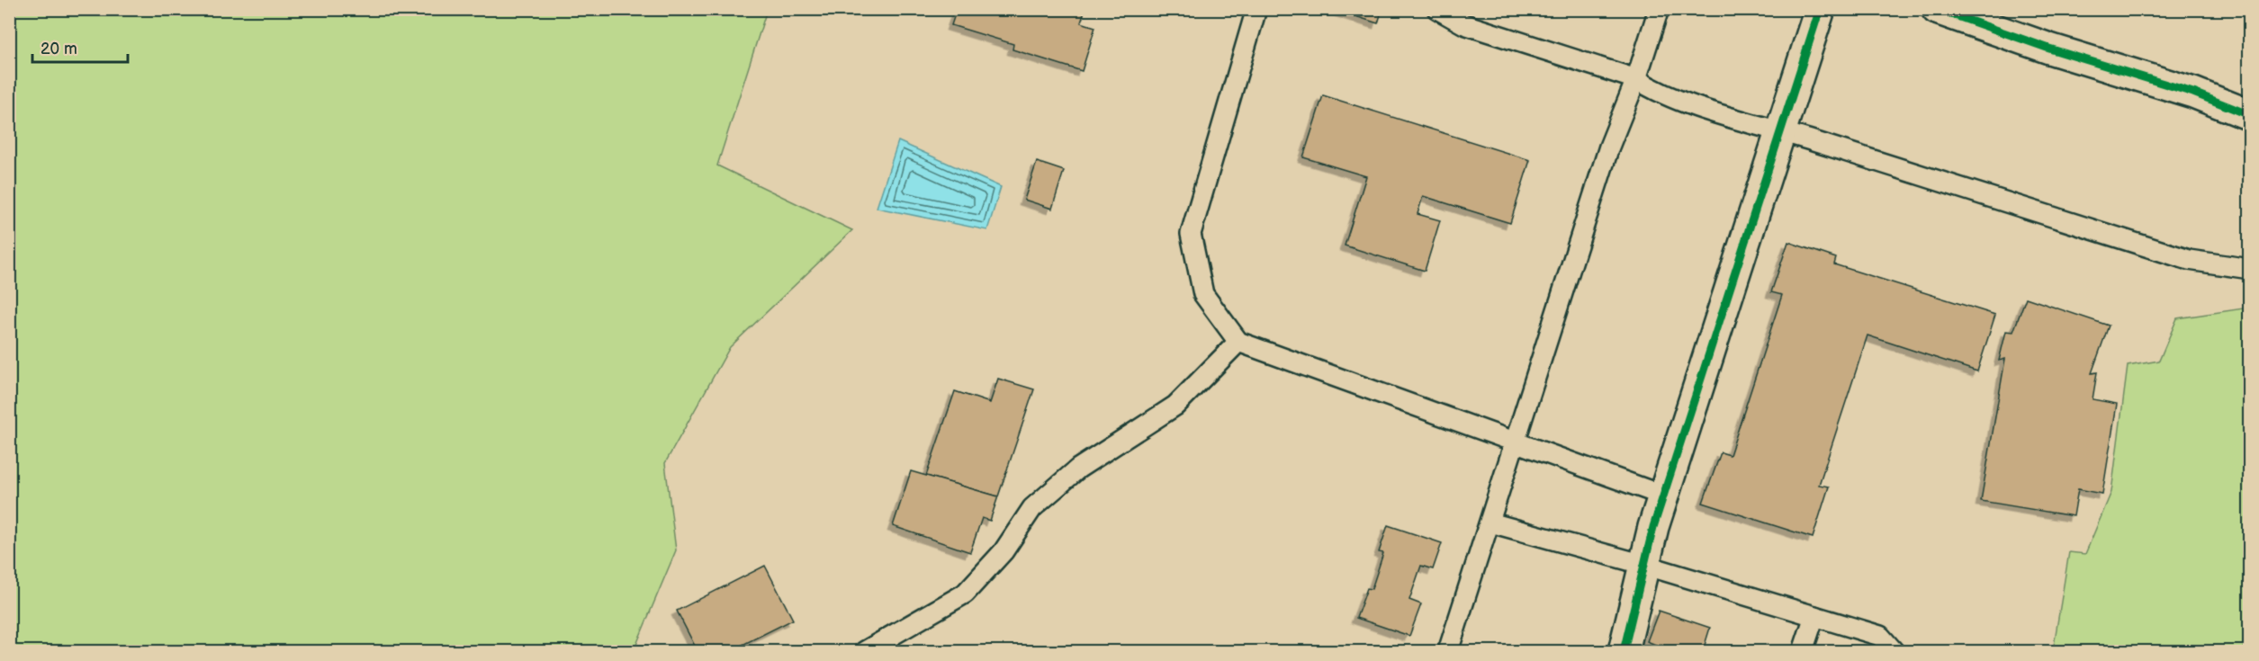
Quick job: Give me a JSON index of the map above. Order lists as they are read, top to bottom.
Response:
{
  "scale_bar": "20 m"
}
